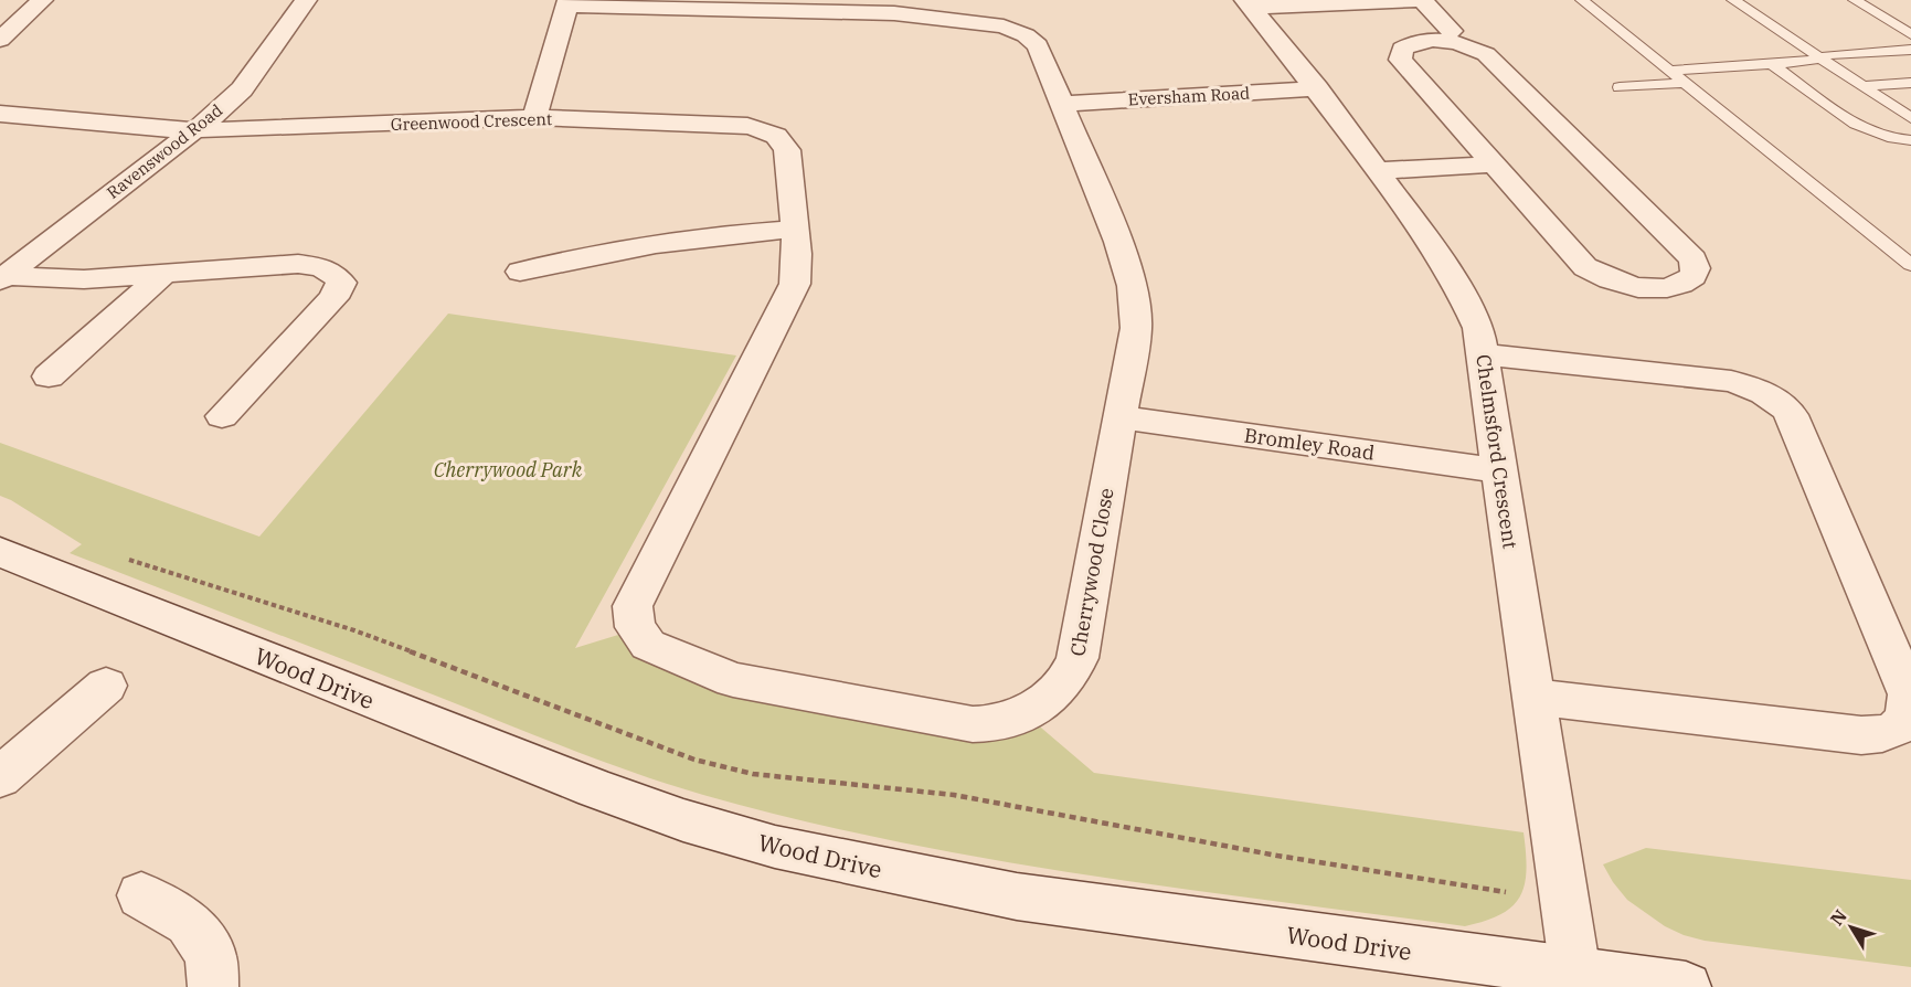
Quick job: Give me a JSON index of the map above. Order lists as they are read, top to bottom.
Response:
{
  "streets": {
    "street": [
      "Eversham Road",
      "Greenwood Crescent",
      "Ravenswood Road",
      "Bromley Road",
      "Chelmsford Crescent",
      "Cherrywood Close",
      "Wood Drive"
    ]
  },
  "crossings": [
    ["Eversham Road", "Chelmsford Crescent"],
    ["Eversham Road", "Cherrywood Close"],
    ["Greenwood Crescent", "Ravenswood Road"],
    ["Greenwood Crescent", "Cherrywood Close"],
    ["Bromley Road", "Chelmsford Crescent"],
    ["Bromley Road", "Cherrywood Close"],
    ["Chelmsford Crescent", "Wood Drive"]
  ],
  "parks": ["Cherrywood Park"],
  "north": "top left"
}
